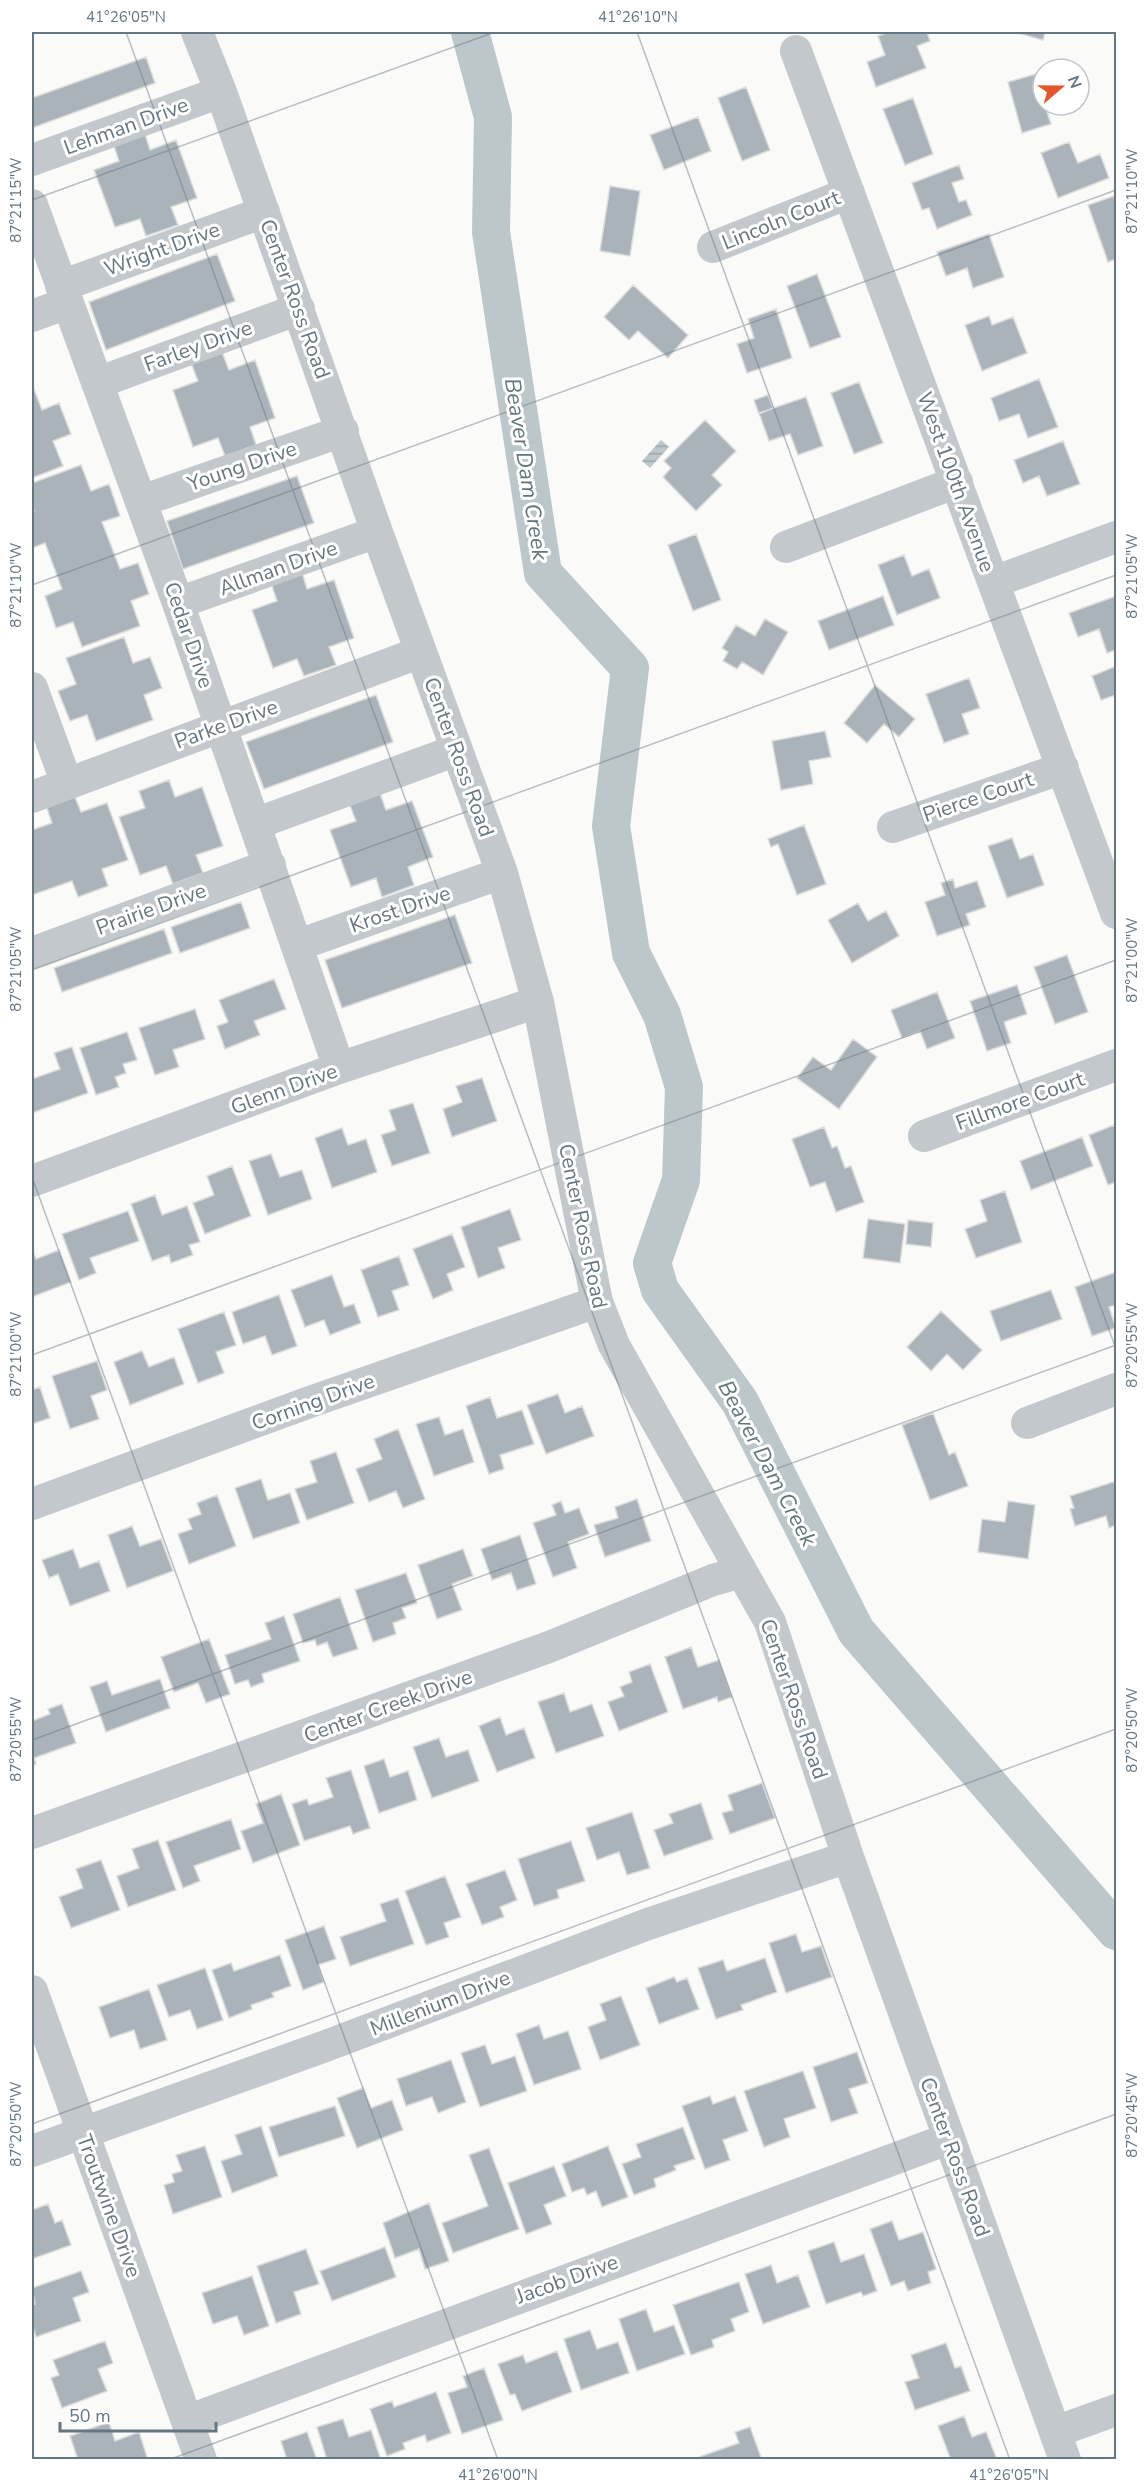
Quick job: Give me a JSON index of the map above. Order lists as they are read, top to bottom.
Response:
{
  "streets": {
    "street": [
      "Lehman Drive",
      "Lincoln Court",
      "Wright Drive",
      "Center Ross Road",
      "Farley Drive",
      "Young Drive",
      "West 100th Avenue",
      "Allman Drive",
      "Cedar Drive",
      "Parke Drive",
      "Pierce Court",
      "Prairie Drive",
      "Krost Drive",
      "Glenn Drive",
      "Fillmore Court",
      "Corning Drive",
      "Center Creek Drive",
      "Millenium Drive",
      "Troutwine Drive",
      "Jacob Drive"
    ]
  },
  "crossings": [
    ["Lehman Drive", "Center Ross Road"],
    ["Lincoln Court", "West 100th Avenue"],
    ["Wright Drive", "Center Ross Road"],
    ["Wright Drive", "Cedar Drive"],
    ["Center Ross Road", "Farley Drive"],
    ["Center Ross Road", "Young Drive"],
    ["Center Ross Road", "Allman Drive"],
    ["Center Ross Road", "Parke Drive"],
    ["Center Ross Road", "Krost Drive"],
    ["Center Ross Road", "Glenn Drive"],
    ["Center Ross Road", "Corning Drive"],
    ["Center Ross Road", "Center Creek Drive"],
    ["Center Ross Road", "Millenium Drive"],
    ["Center Ross Road", "Jacob Drive"],
    ["Farley Drive", "Cedar Drive"],
    ["Young Drive", "Cedar Drive"],
    ["West 100th Avenue", "Pierce Court"],
    ["Allman Drive", "Cedar Drive"],
    ["Cedar Drive", "Parke Drive"],
    ["Cedar Drive", "Prairie Drive"],
    ["Cedar Drive", "Krost Drive"],
    ["Cedar Drive", "Glenn Drive"],
    ["Millenium Drive", "Troutwine Drive"],
    ["Troutwine Drive", "Jacob Drive"]
  ],
  "water": ["Beaver Dam Creek"],
  "scale_bar": "50 m",
  "north": "right",
  "coordinates": [
    "41°26'05\"N",
    "41°26'10\"N",
    "87°21'10\"W",
    "87°21'15\"W",
    "87°21'05\"W",
    "87°21'00\"W",
    "87°20'55\"W",
    "87°20'50\"W",
    "87°20'45\"W",
    "41°26'00\"N"
  ]
}
